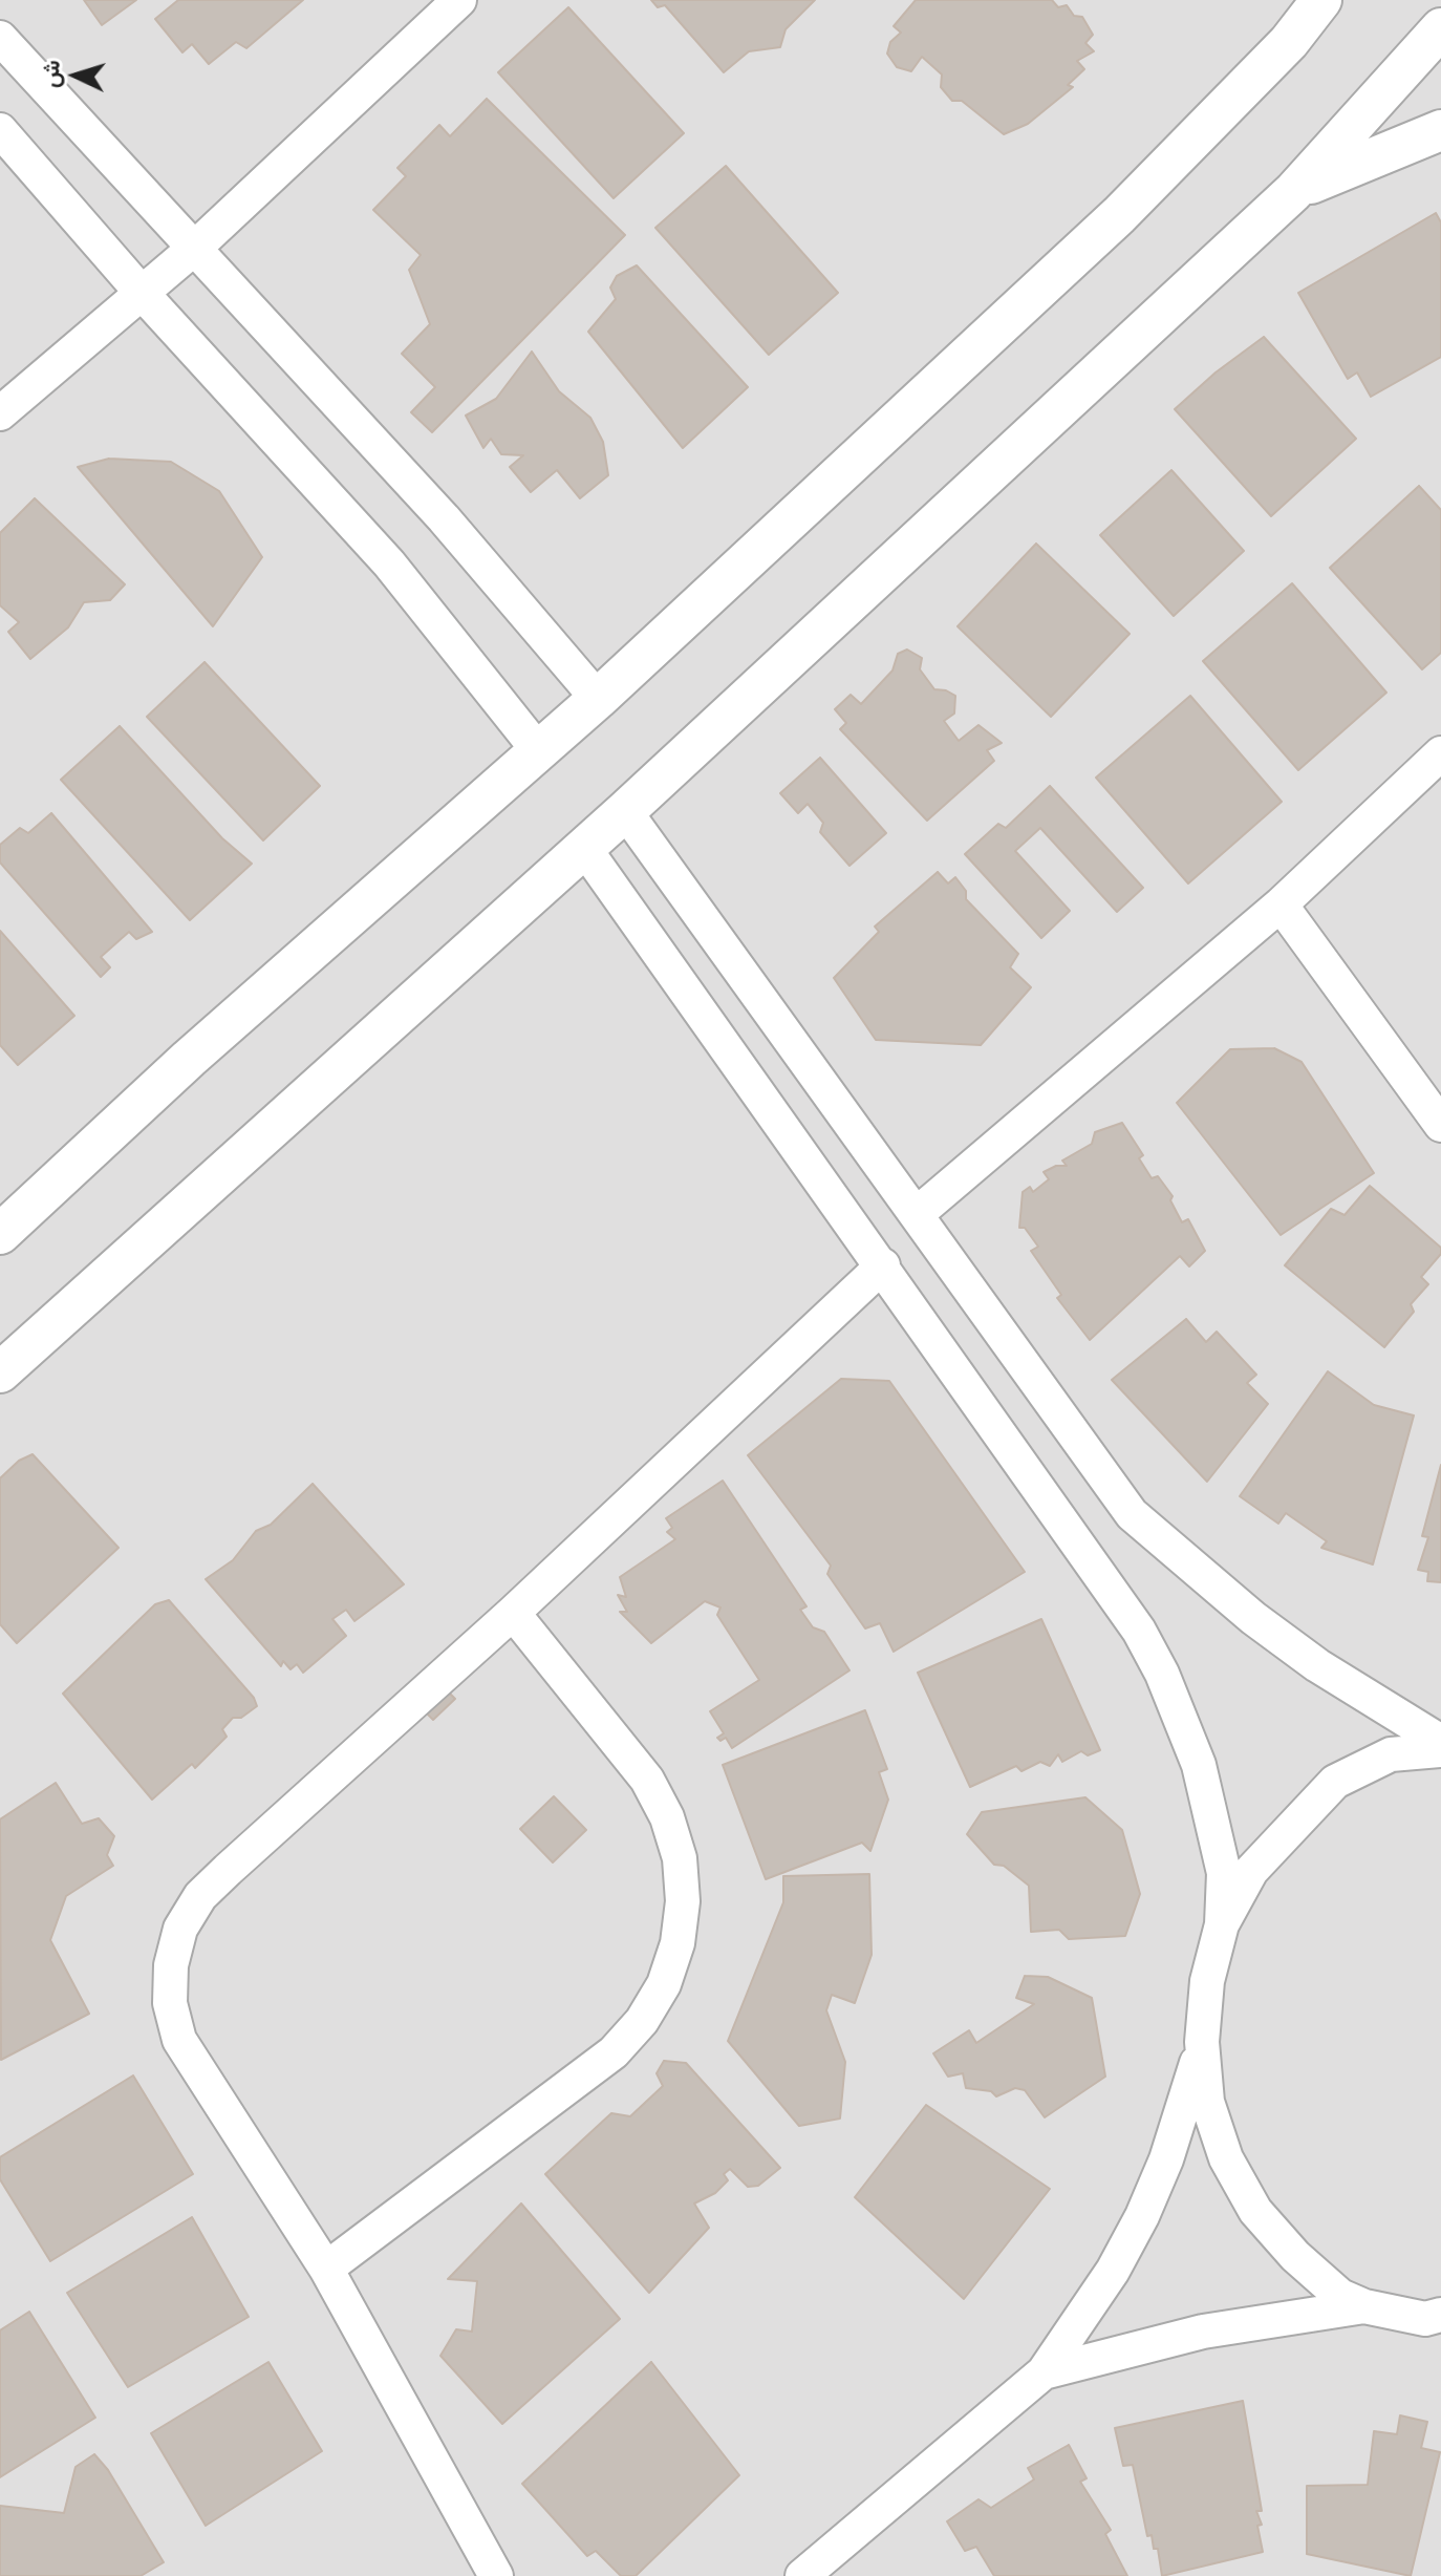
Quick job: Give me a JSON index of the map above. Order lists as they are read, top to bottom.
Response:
{
  "north": "left"
}
